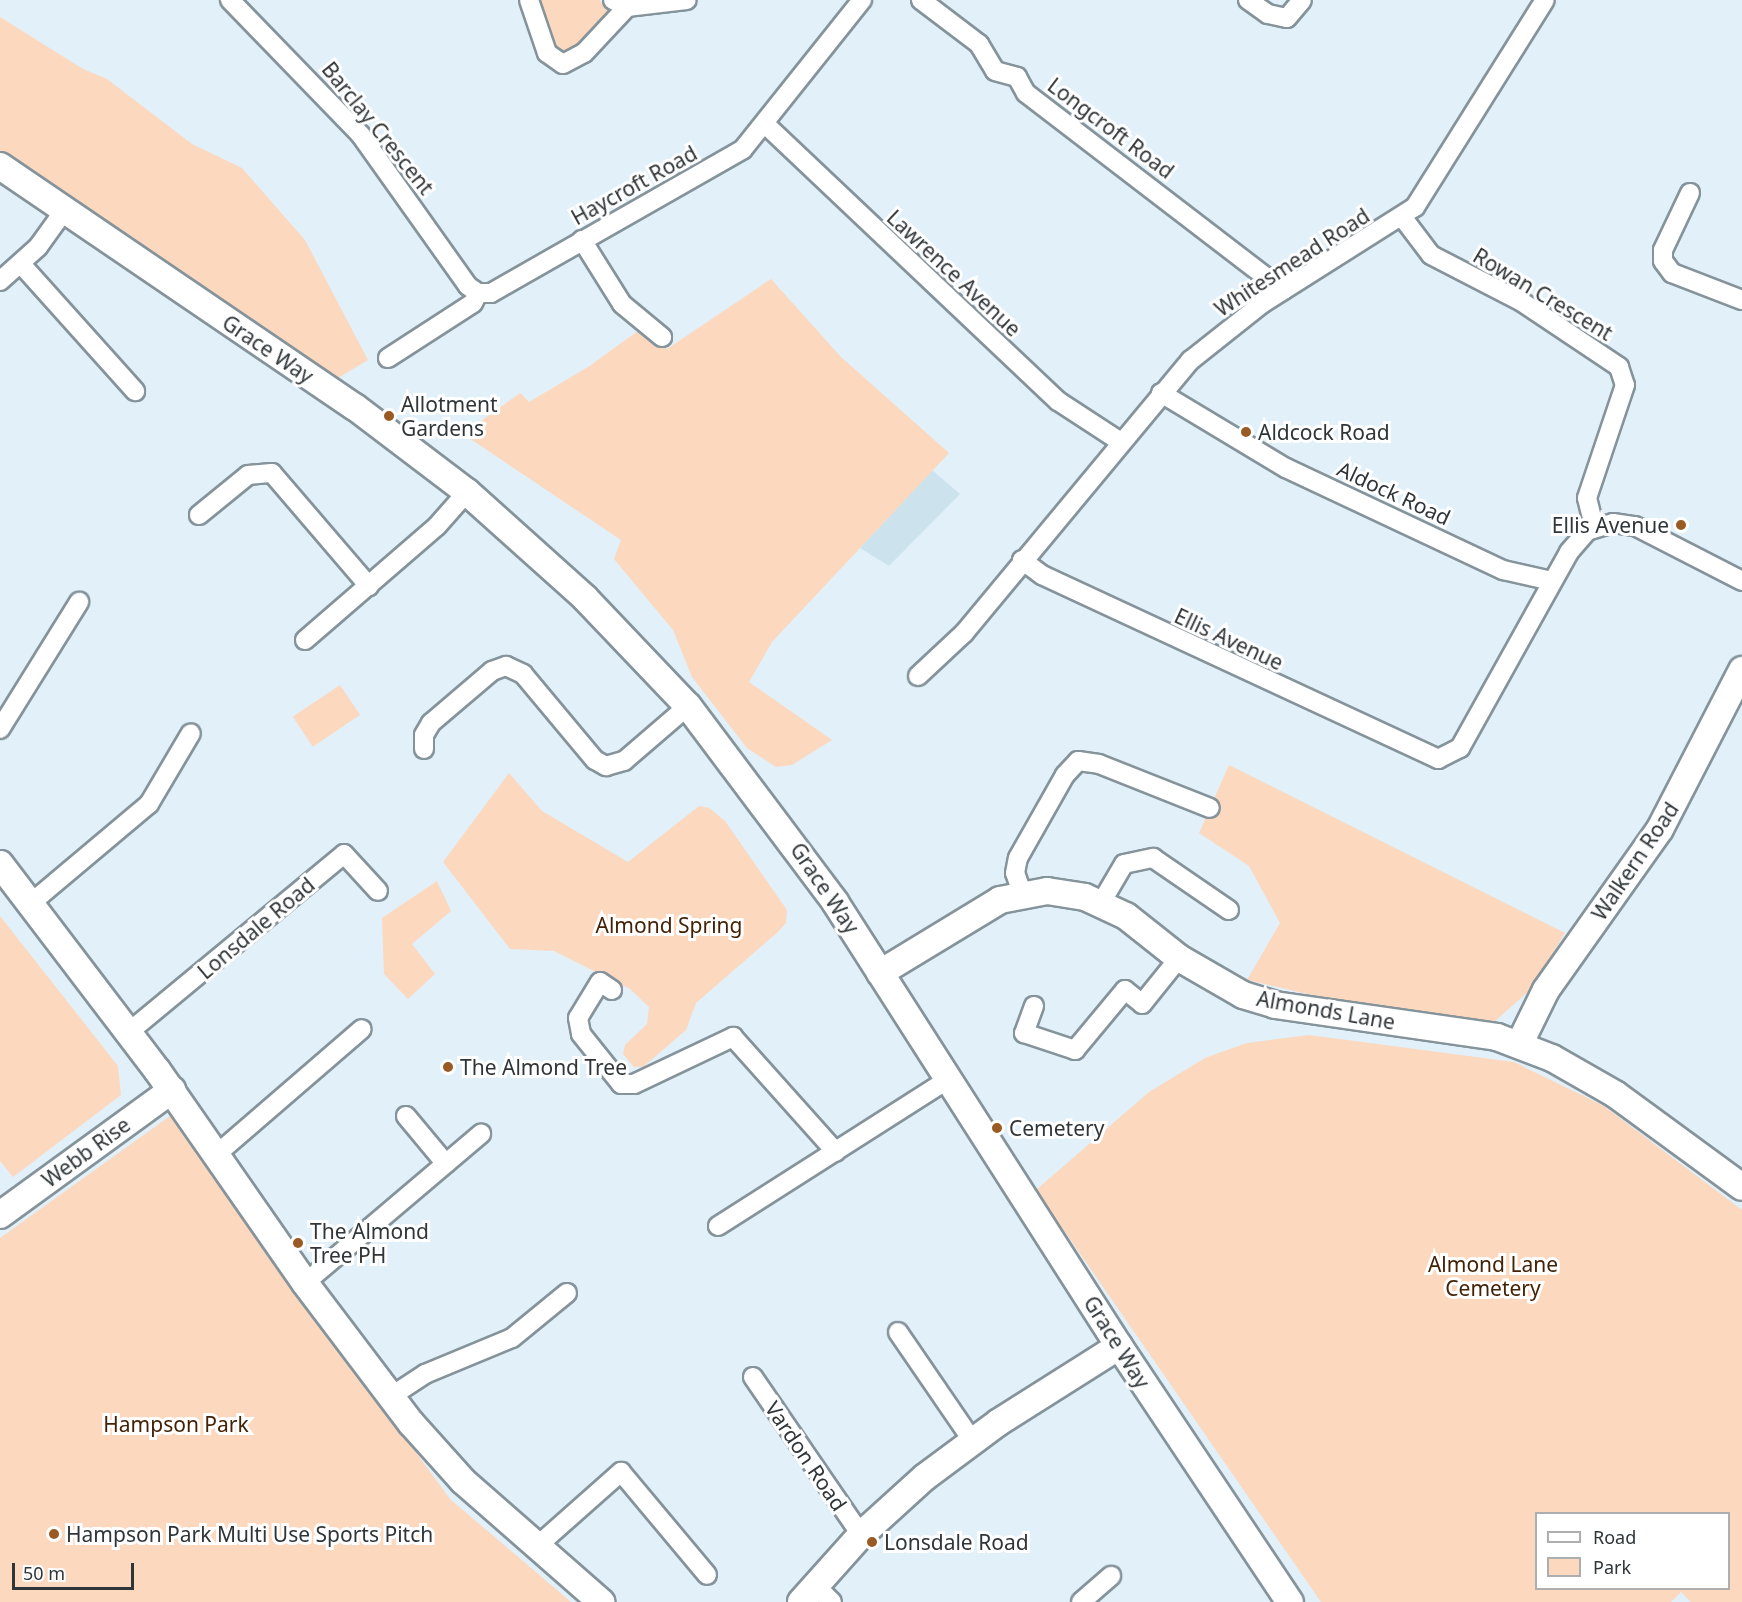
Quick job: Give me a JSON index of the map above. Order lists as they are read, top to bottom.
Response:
{
  "streets": {
    "street": [
      "Barclay Crescent",
      "Longcroft Road",
      "Haycroft Road",
      "Whitesmead Road",
      "Lawrence Avenue",
      "Rowan Crescent",
      "Grace Way",
      "Aldock Road",
      "Ellis Avenue",
      "Walkern Road",
      "Lonsdale Road",
      "Almonds Lane",
      "Webb Rise",
      "Vardon Road"
    ]
  },
  "crossings": [
    ["Barclay Crescent", "Haycroft Road"],
    ["Longcroft Road", "Whitesmead Road"],
    ["Haycroft Road", "Lawrence Avenue"],
    ["Whitesmead Road", "Lawrence Avenue"],
    ["Whitesmead Road", "Rowan Crescent"],
    ["Whitesmead Road", "Aldock Road"],
    ["Whitesmead Road", "Ellis Avenue"],
    ["Rowan Crescent", "Ellis Avenue"],
    ["Grace Way", "Almonds Lane"],
    ["Grace Way", "Vardon Road"],
    ["Aldock Road", "Ellis Avenue"],
    ["Walkern Road", "Almonds Lane"]
  ],
  "parks": ["Almond Spring", "Almond Lane Cemetery", "Hampson Park"],
  "places": [
    "Allotment Gardens",
    "Aldcock Road",
    "Ellis Avenue",
    "The Almond Tree",
    "Cemetery",
    "The Almond Tree PH",
    "Hampson Park Multi Use Sports Pitch",
    "Lonsdale Road"
  ],
  "legend": ["Road", "Park"],
  "scale_bar": "50 m"
}
